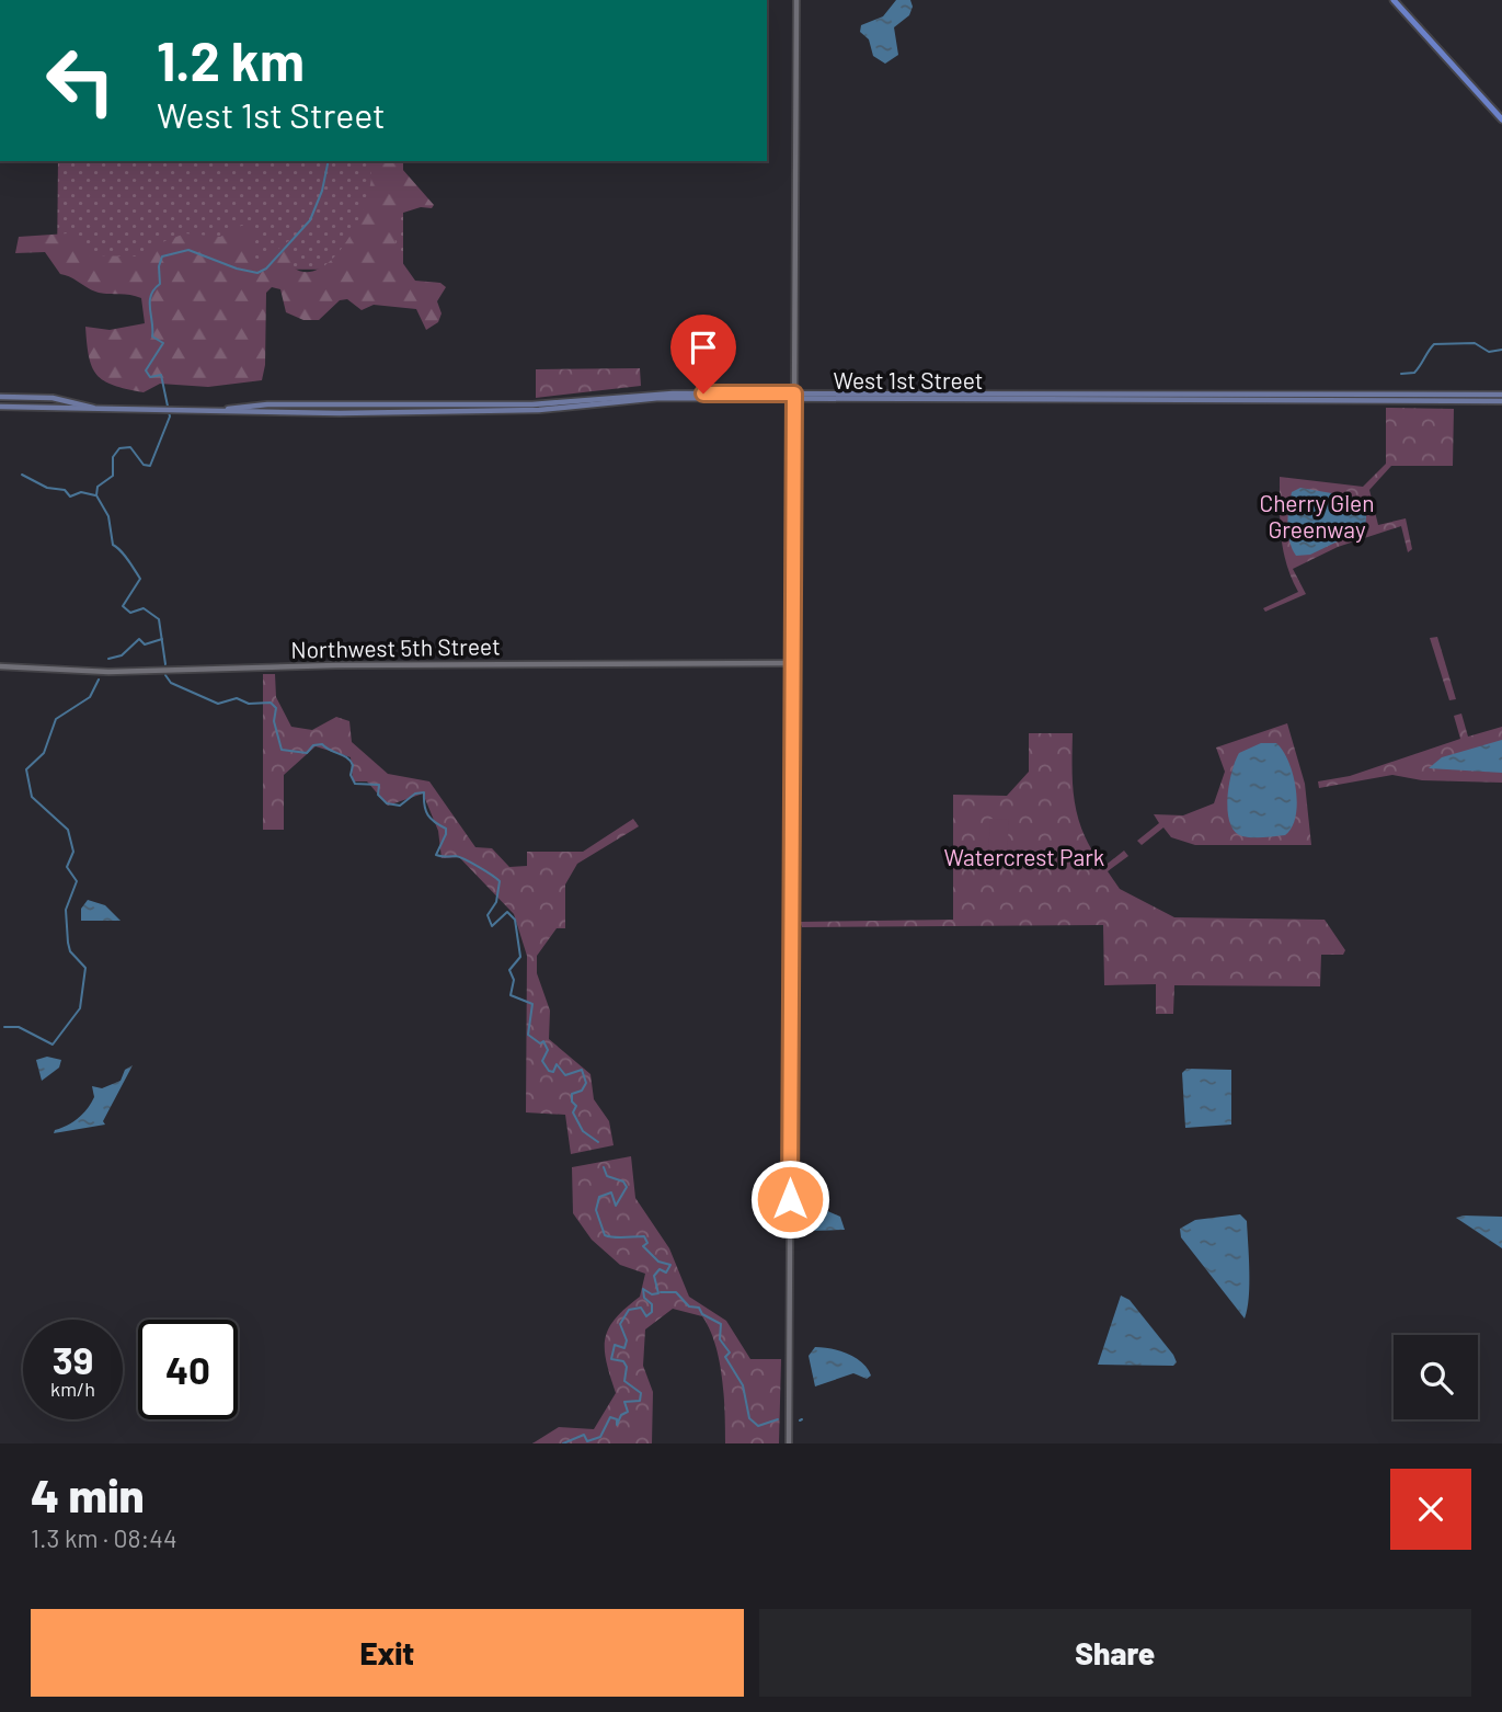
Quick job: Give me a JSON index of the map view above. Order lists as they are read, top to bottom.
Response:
{
  "streets": {
    "main road": ["West 1st Street"],
    "street": ["Northwest 5th Street"]
  },
  "parks": ["Cherry Glen Greenway", "Watercrest Park"],
  "page": {
    "turn": ["1.2 km", "West 1st Street"],
    "speed": "39 km/h",
    "limit": "40",
    "heading": ["4 min", "1.3 km · 08:44"],
    "buttons": ["Exit", "Share"]
  }
}
